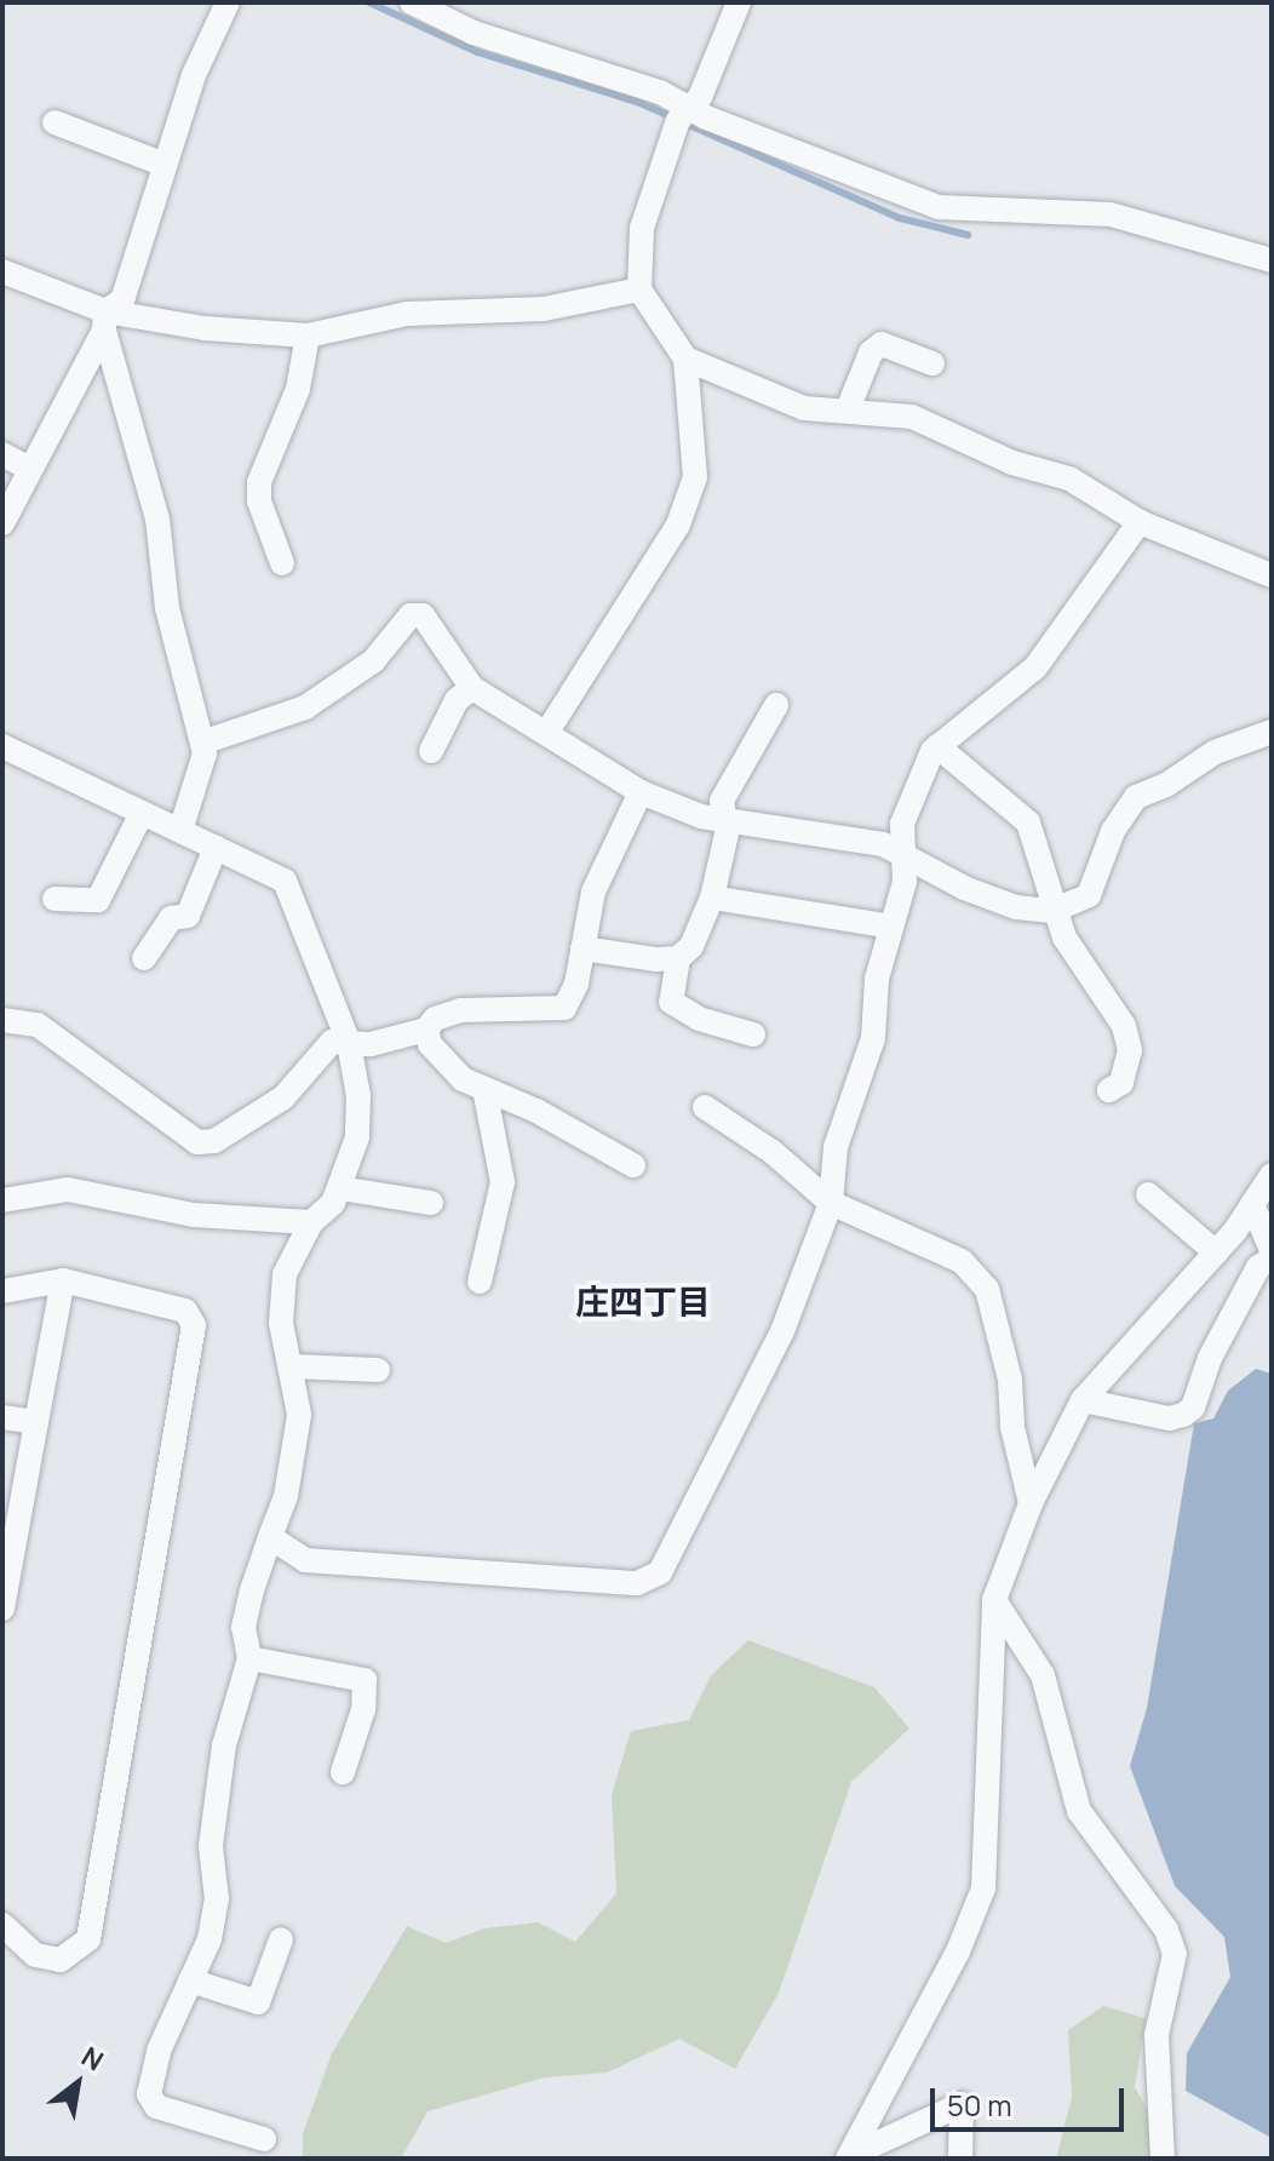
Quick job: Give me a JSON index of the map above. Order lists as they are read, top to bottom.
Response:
{
  "districts": ["庄四丁目"],
  "scale_bar": "50 m",
  "north": "top right"
}
